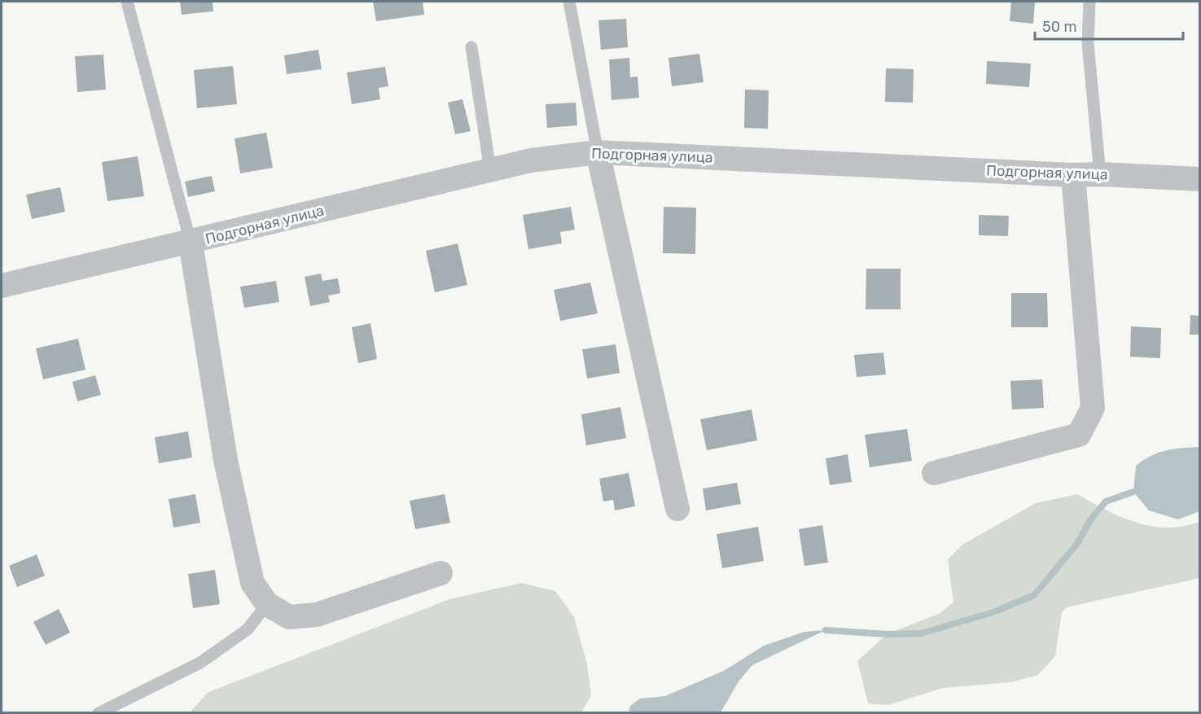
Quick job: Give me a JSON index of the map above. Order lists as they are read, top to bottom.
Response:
{
  "streets": {
    "street": ["Подгорная улица"]
  },
  "scale_bar": "50 m"
}
